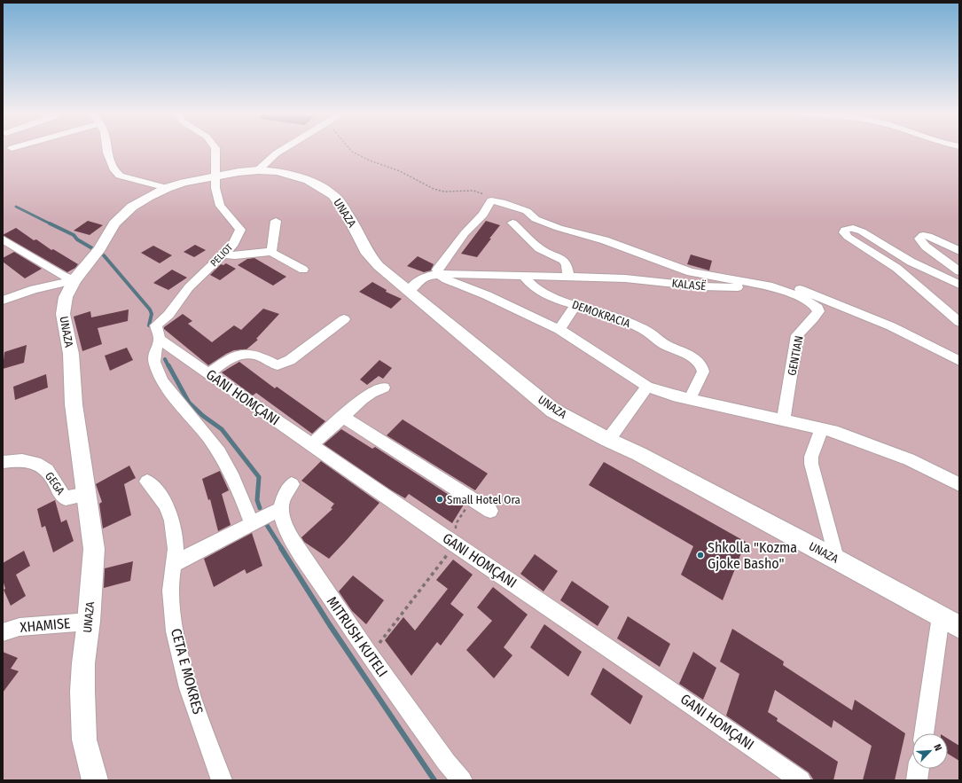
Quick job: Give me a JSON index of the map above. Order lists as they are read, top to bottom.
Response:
{
  "streets": {
    "main road": ["UNAZA"],
    "street": [
      "PELIOT",
      "KALASË",
      "DEMOKRACIA",
      "GENTIAN",
      "GANI HOMÇANI",
      "GEGA",
      "XHAMISE",
      "MITRUSH KUTELI",
      "CETA E MOKRES"
    ]
  },
  "crossings": [
    ["UNAZA", "PELIOT"],
    ["UNAZA", "KALASË"],
    ["UNAZA", "GEGA"],
    ["UNAZA", "XHAMISE"],
    ["PELIOT", "GANI HOMÇANI"],
    ["KALASË", "DEMOKRACIA"],
    ["KALASË", "GENTIAN"]
  ],
  "places": ["Small Hotel Ora", "Shkolla \"Kozma Gjoke Basho\""],
  "north": "top right"
}
